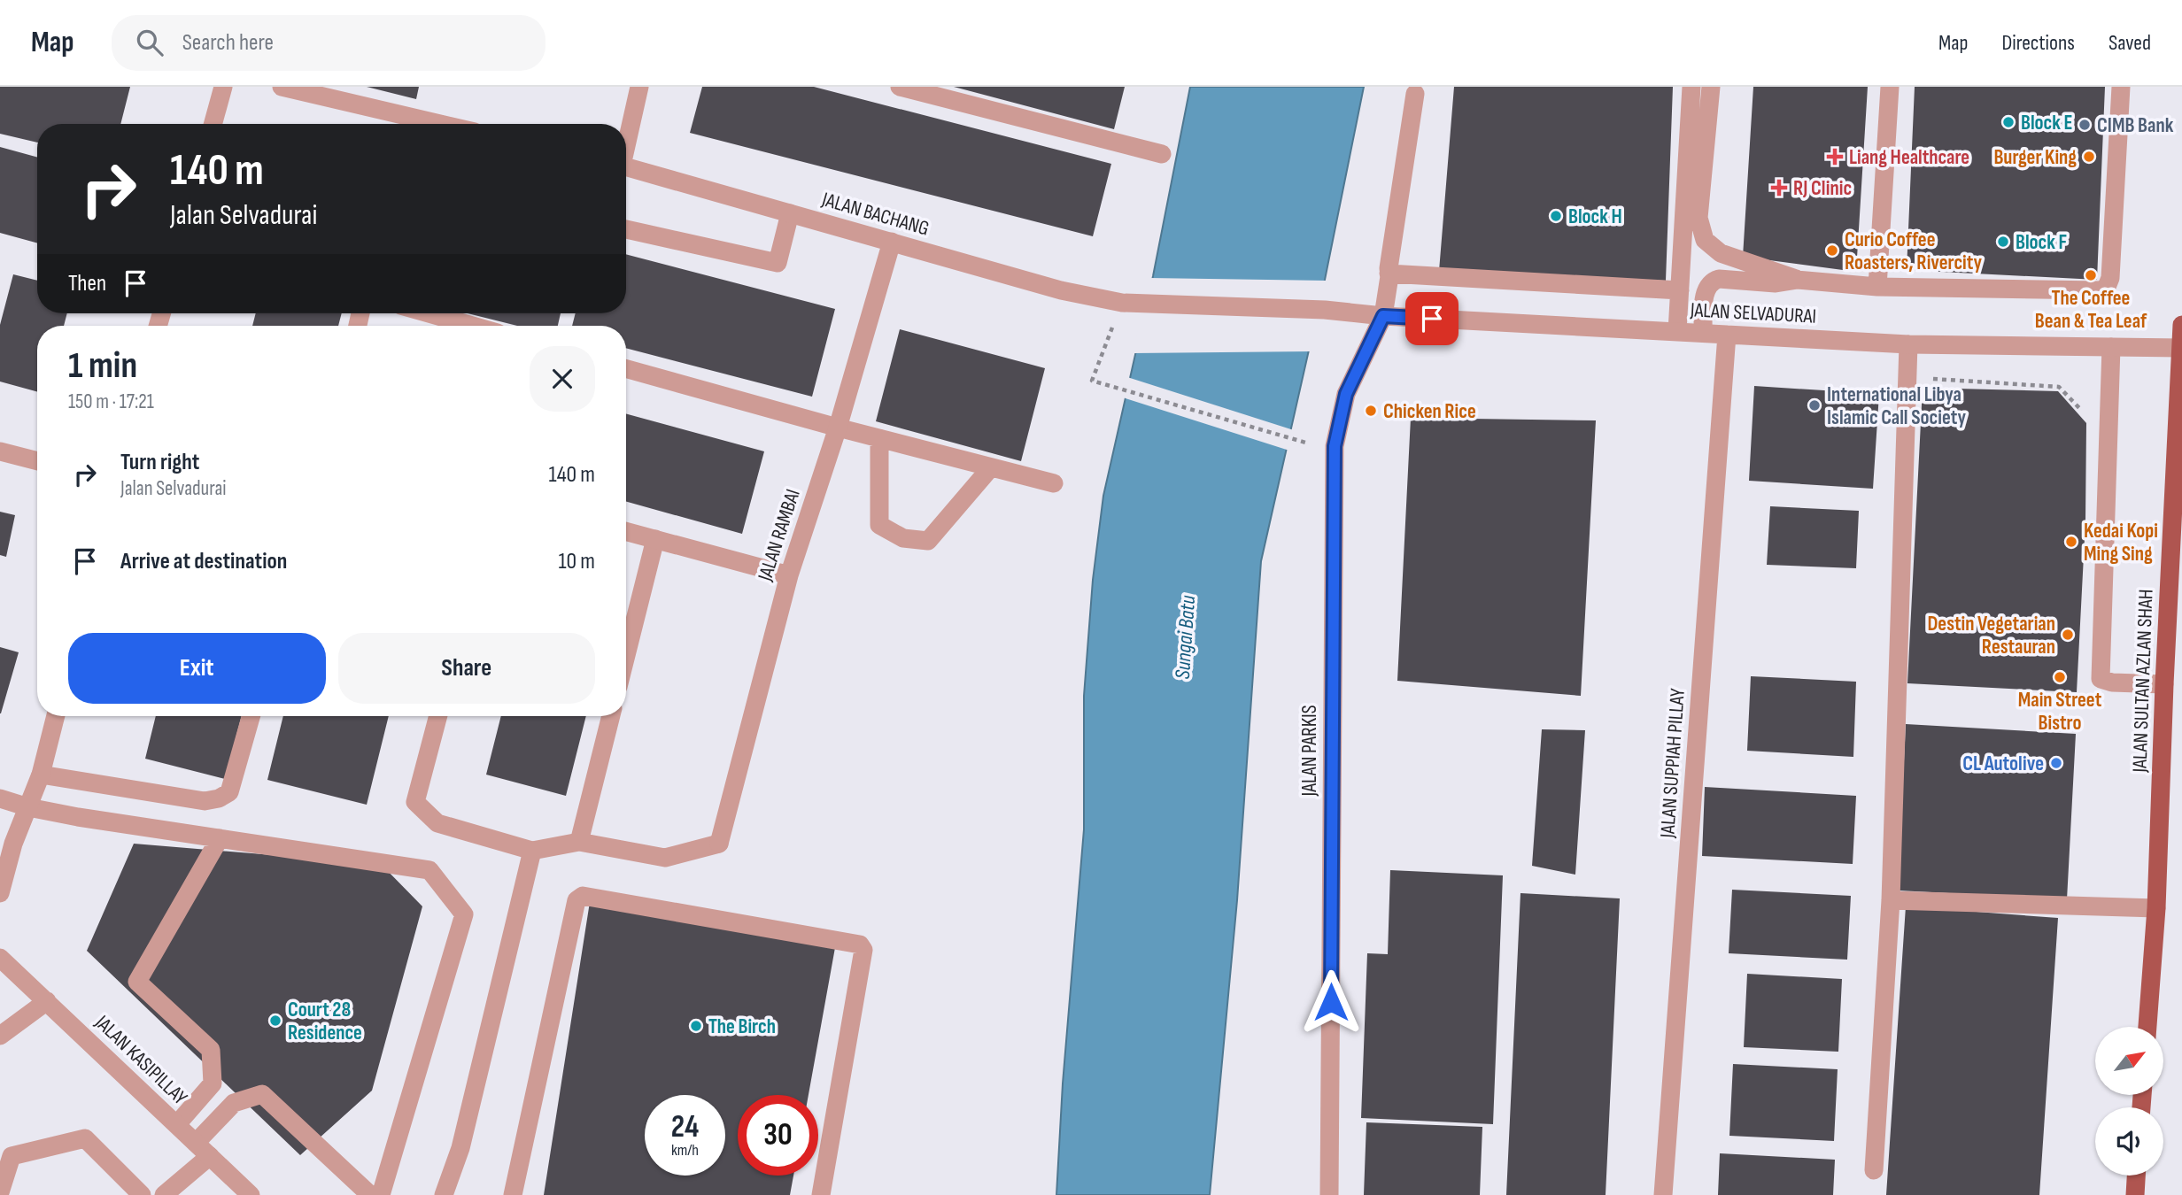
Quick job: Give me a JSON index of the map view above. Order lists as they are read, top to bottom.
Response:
{
  "streets": {
    "main road": ["JALAN SULTAN AZLAN SHAH"],
    "street": [
      "JALAN BACHANG",
      "JALAN SELVADURAI",
      "JALAN RAMBAI",
      "JALAN PARKIS",
      "JALAN SUPPIAH PILLAY",
      "JALAN KASIPILLAY"
    ]
  },
  "crossings": [
    ["JALAN BACHANG", "JALAN SELVADURAI"],
    ["JALAN BACHANG", "JALAN RAMBAI"],
    ["JALAN SELVADURAI", "JALAN SULTAN AZLAN SHAH"],
    ["JALAN SELVADURAI", "JALAN PARKIS"],
    ["JALAN SELVADURAI", "JALAN SUPPIAH PILLAY"]
  ],
  "water": ["Sungai Batu"],
  "places": {
    "other": [
      "Block E",
      "CIMB Bank",
      "Burger King",
      "Block H",
      "Block F",
      "Curio Coffee Roasters, Rivercity",
      "The Coffee Bean & Tea Leaf",
      "International Libya Islamic Call Society",
      "Chicken Rice",
      "Kedai Kopi Ming Sing",
      "Destin Vegetarian Restauran",
      "Main Street Bistro",
      "CL Autolive",
      "Court 28 Residence",
      "The Birch"
    ],
    "health": ["Liang Healthcare", "RJ Clinic"]
  },
  "north": "top right",
  "page": {
    "header": "Map",
    "search": "Search here",
    "nav": ["Map", "Directions", "Saved"],
    "turn": ["140 m", "Jalan Selvadurai"],
    "then": "Then",
    "heading": ["1 min", "150 m · 17:21"],
    "list": [
      {
        "name": "Turn right",
        "note": "Jalan Selvadurai",
        "value": "140 m"
      },
      {
        "name": "Arrive at destination",
        "value": "10 m"
      }
    ],
    "buttons": ["Exit", "Share"],
    "speed": "24 km/h",
    "limit": "30"
  }
}
